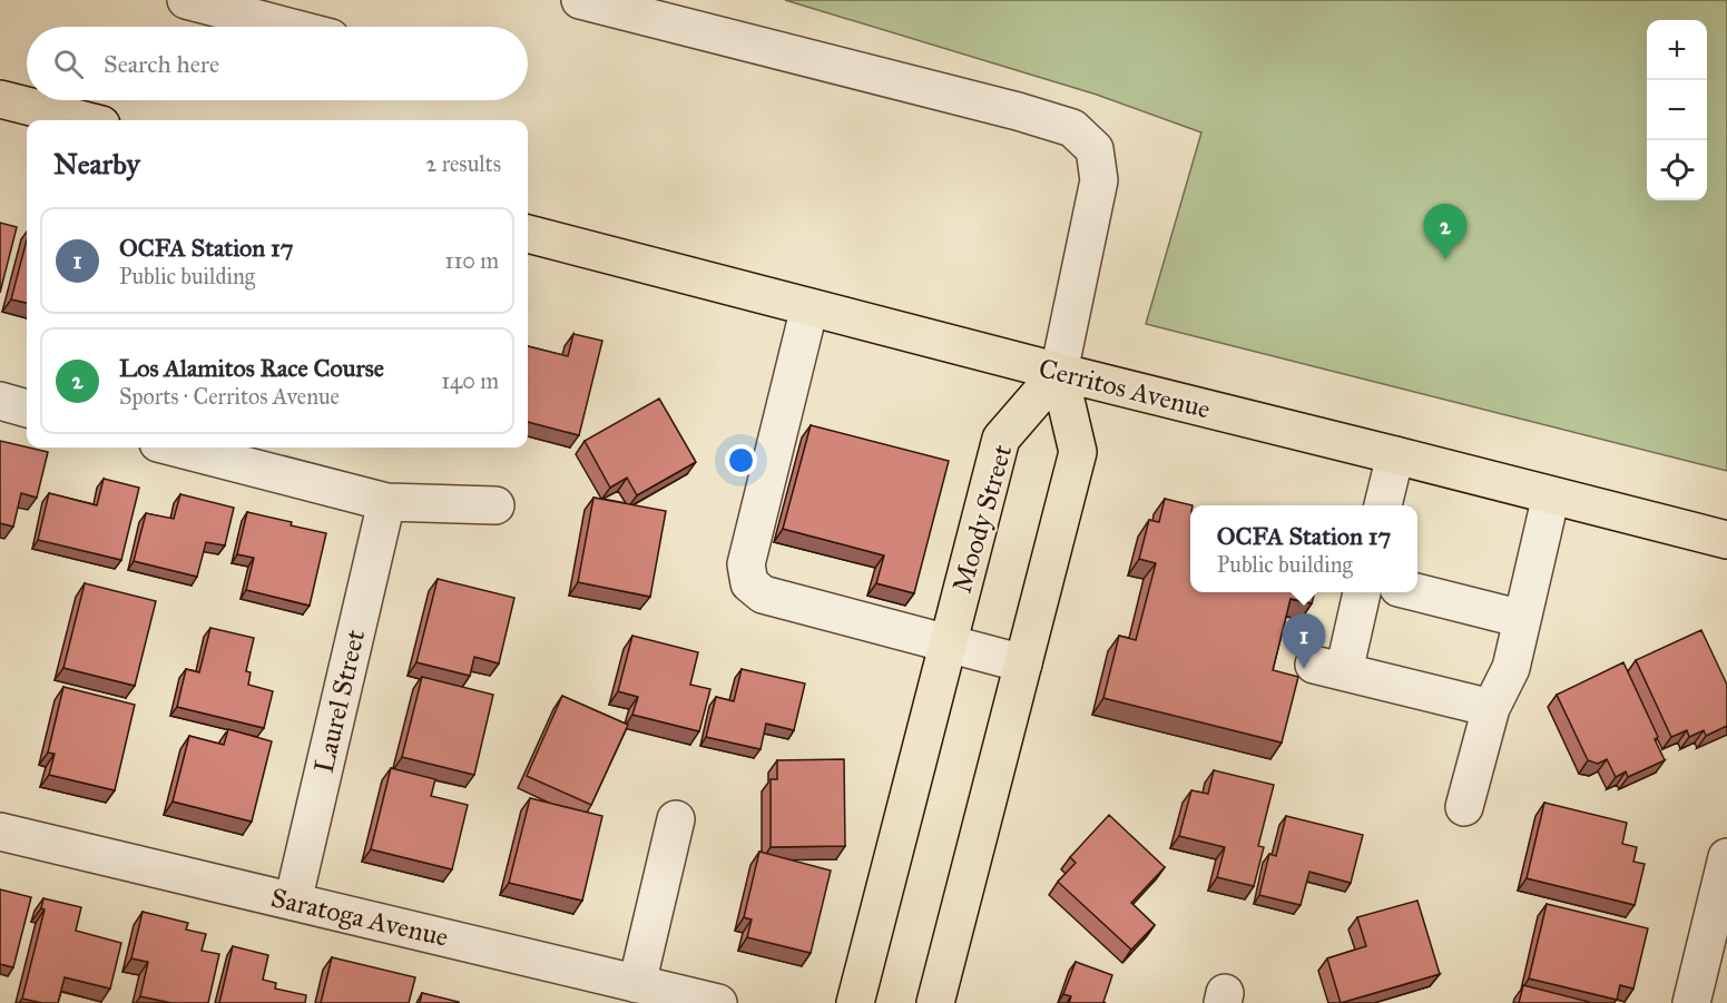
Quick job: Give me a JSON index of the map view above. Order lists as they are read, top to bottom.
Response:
{
  "streets": {
    "main road": ["Cerritos Avenue", "Moody Street"],
    "street": ["Laurel Street", "Saratoga Avenue"]
  },
  "crossings": [
    ["Cerritos Avenue", "Moody Street"],
    ["Laurel Street", "Saratoga Avenue"]
  ],
  "page": {
    "map_buttons": ["+", "−"],
    "search": "Search here",
    "heading": ["Nearby", "2 results"],
    "pins": ["2", "1"],
    "list": [
      {
        "mark": "1",
        "name": "OCFA Station 17",
        "note": "Public building",
        "value": "110 m"
      },
      {
        "mark": "2",
        "name": "Los Alamitos Race Course",
        "note": "Sports · Cerritos Avenue",
        "value": "140 m"
      }
    ],
    "popup": ["OCFA Station 17", "Public building"]
  }
}
